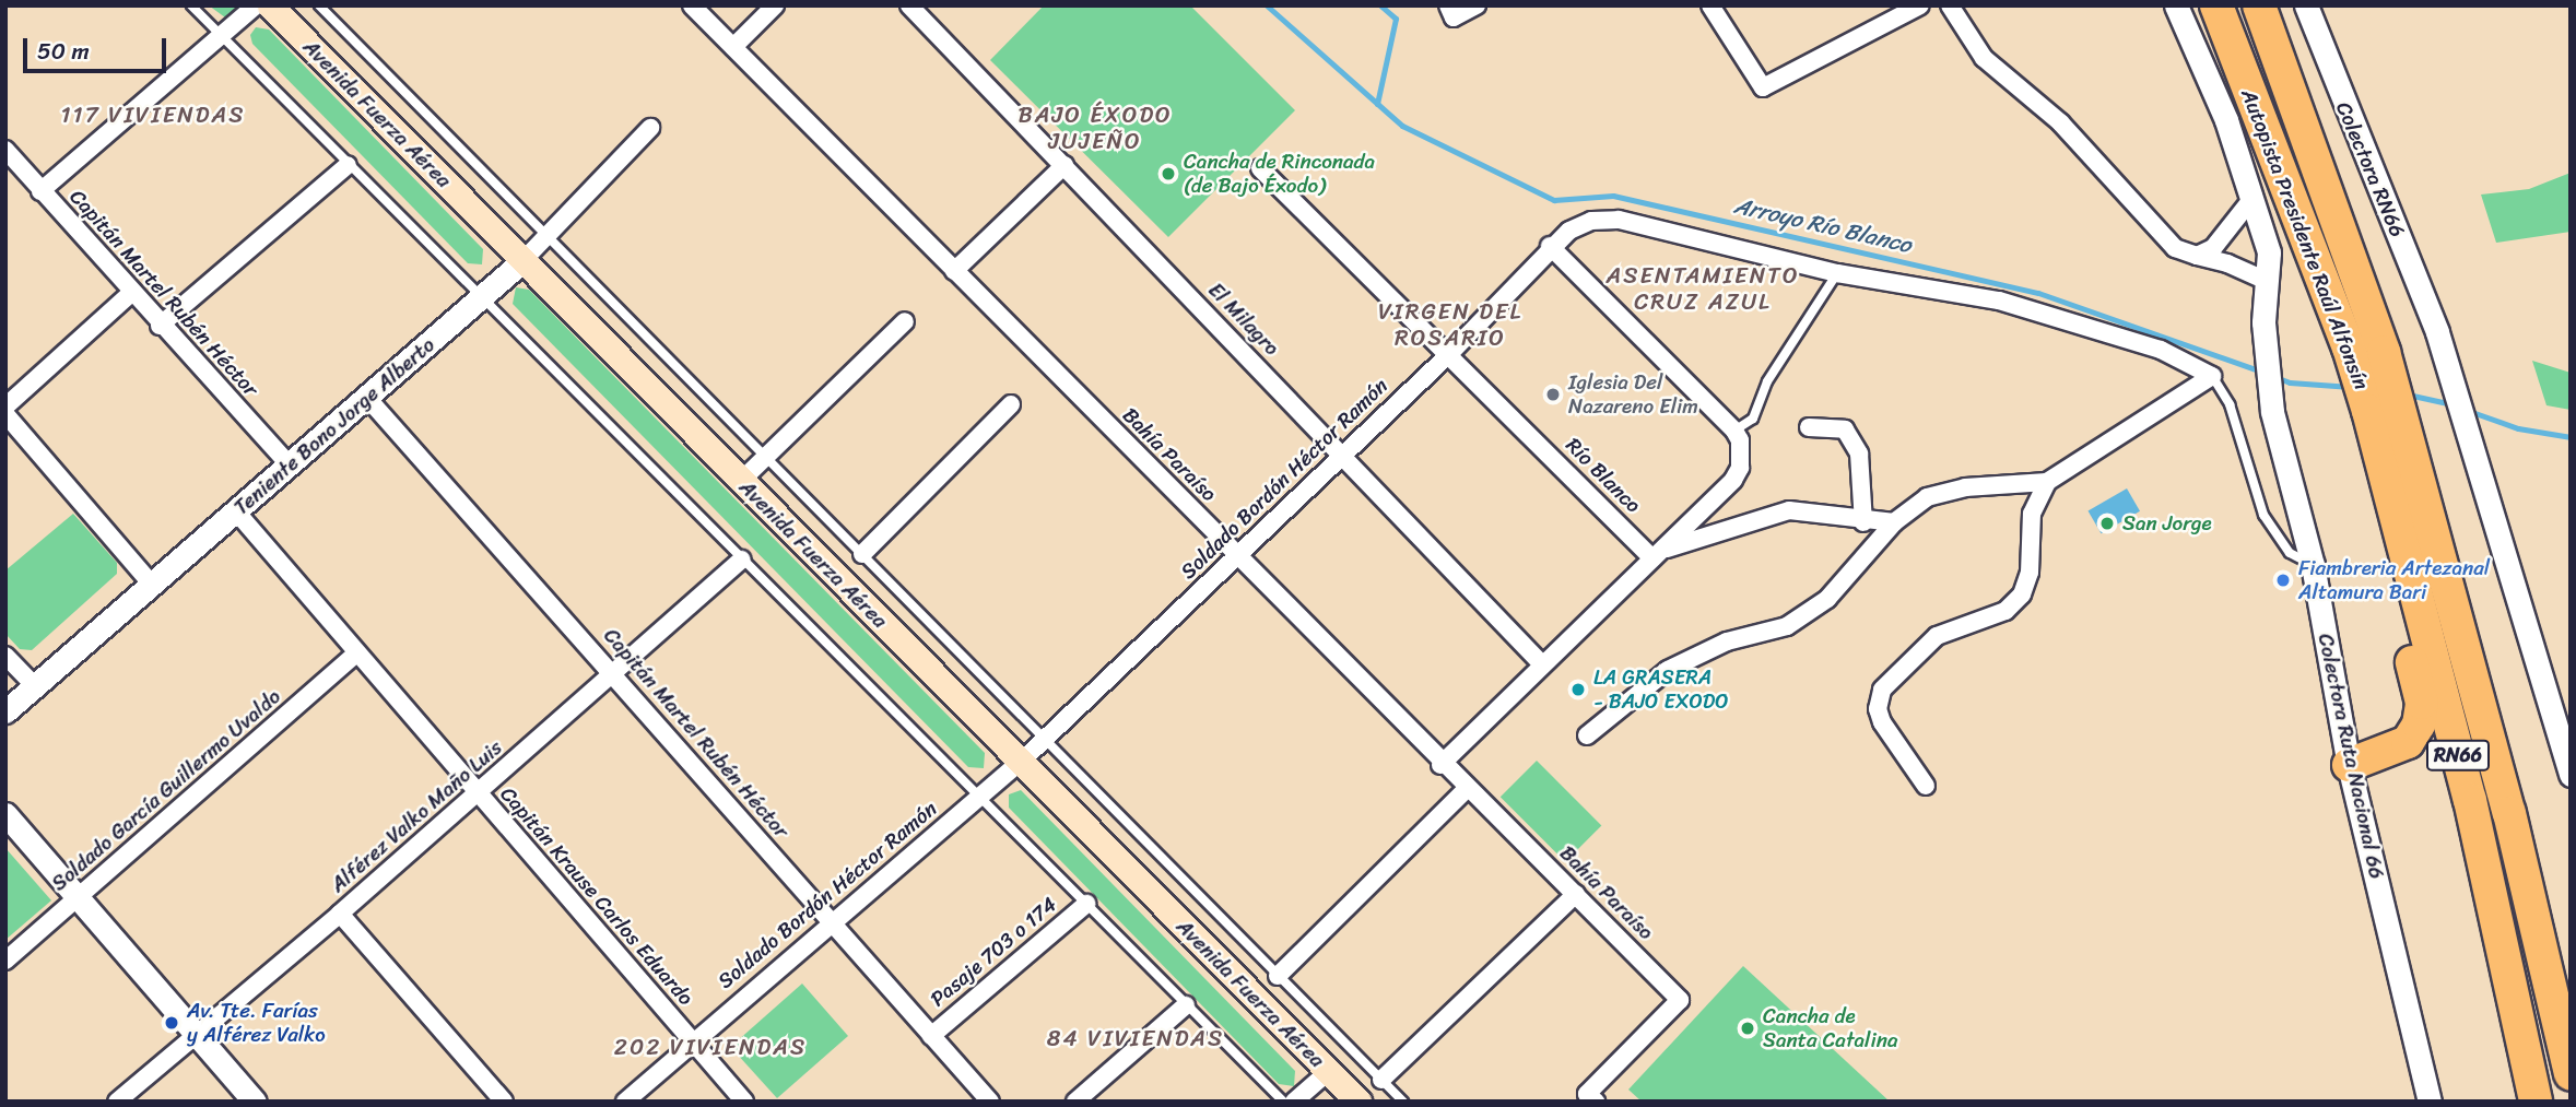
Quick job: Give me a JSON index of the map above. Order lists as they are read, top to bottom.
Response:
{
  "streets": {
    "highway": ["Autopista Presidente Raúl Alfonsín", "RN66"],
    "main road": ["Avenida Fuerza Aérea"],
    "street": [
      "Colectora RN66",
      "Capitán Martel Rubén Héctor",
      "El Milagro",
      "Teniente Bono Jorge Alberto",
      "Bahía Paraíso",
      "Río Blanco",
      "Soldado Bordón Héctor Ramón",
      "Colectora Ruta Nacional 66",
      "Soldado García Guillermo Uvaldo",
      "Alférez Valko Maño Luis",
      "Capitán Krause Carlos Eduardo",
      "Pasaje 703 o 174"
    ]
  },
  "crossings": [
    ["Avenida Fuerza Aérea", "Teniente Bono Jorge Alberto"],
    ["Avenida Fuerza Aérea", "Soldado Bordón Héctor Ramón"],
    ["Capitán Martel Rubén Héctor", "Teniente Bono Jorge Alberto"],
    ["Capitán Martel Rubén Héctor", "Soldado Bordón Héctor Ramón"],
    ["Capitán Martel Rubén Héctor", "Alférez Valko Maño Luis"],
    ["Capitán Martel Rubén Héctor", "Pasaje 703 o 174"],
    ["El Milagro", "Soldado Bordón Héctor Ramón"],
    ["Teniente Bono Jorge Alberto", "Capitán Krause Carlos Eduardo"],
    ["Bahía Paraíso", "Soldado Bordón Héctor Ramón"],
    ["Río Blanco", "Soldado Bordón Héctor Ramón"],
    ["Soldado Bordón Héctor Ramón", "Capitán Krause Carlos Eduardo"],
    ["Soldado García Guillermo Uvaldo", "Capitán Krause Carlos Eduardo"],
    ["Alférez Valko Maño Luis", "Capitán Krause Carlos Eduardo"]
  ],
  "districts": [
    "117 VIVIENDAS",
    "BAJO ÉXODO JUJEÑO",
    "ASENTAMIENTO CRUZ AZUL",
    "VIRGEN DEL ROSARIO",
    "84 VIVIENDAS",
    "202 VIVIENDAS"
  ],
  "water": ["Arroyo Río Blanco"],
  "places": [
    "Cancha de Rinconada (de Bajo Éxodo)",
    "Iglesia Del Nazareno Elim",
    "San Jorge",
    "Fiambreria Artezanal Altamura Bari",
    "LA GRASERA - BAJO EXODO",
    "Av. Tte. Farías y Alférez Valko",
    "Cancha de Santa Catalina"
  ],
  "scale_bar": "50 m"
}
